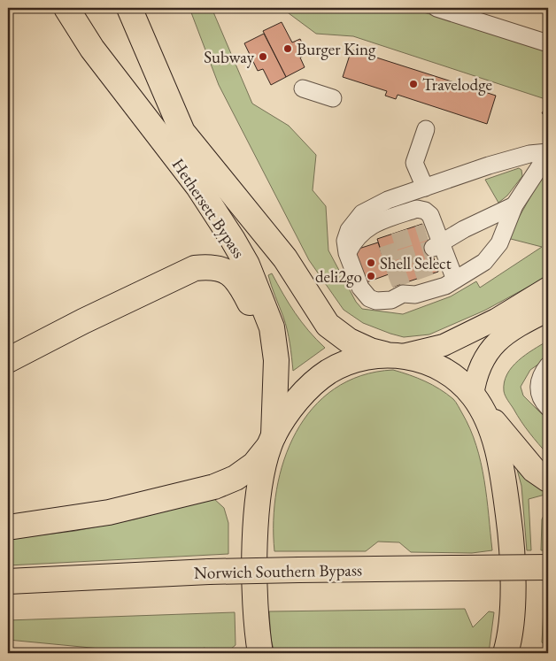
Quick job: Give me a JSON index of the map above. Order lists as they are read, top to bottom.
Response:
{
  "streets": {
    "highway": ["Hethersett Bypass", "Norwich Southern Bypass"]
  },
  "places": [
    "Burger King",
    "Subway",
    "Travelodge",
    "Shell Select",
    "deli2go"
  ]
}
